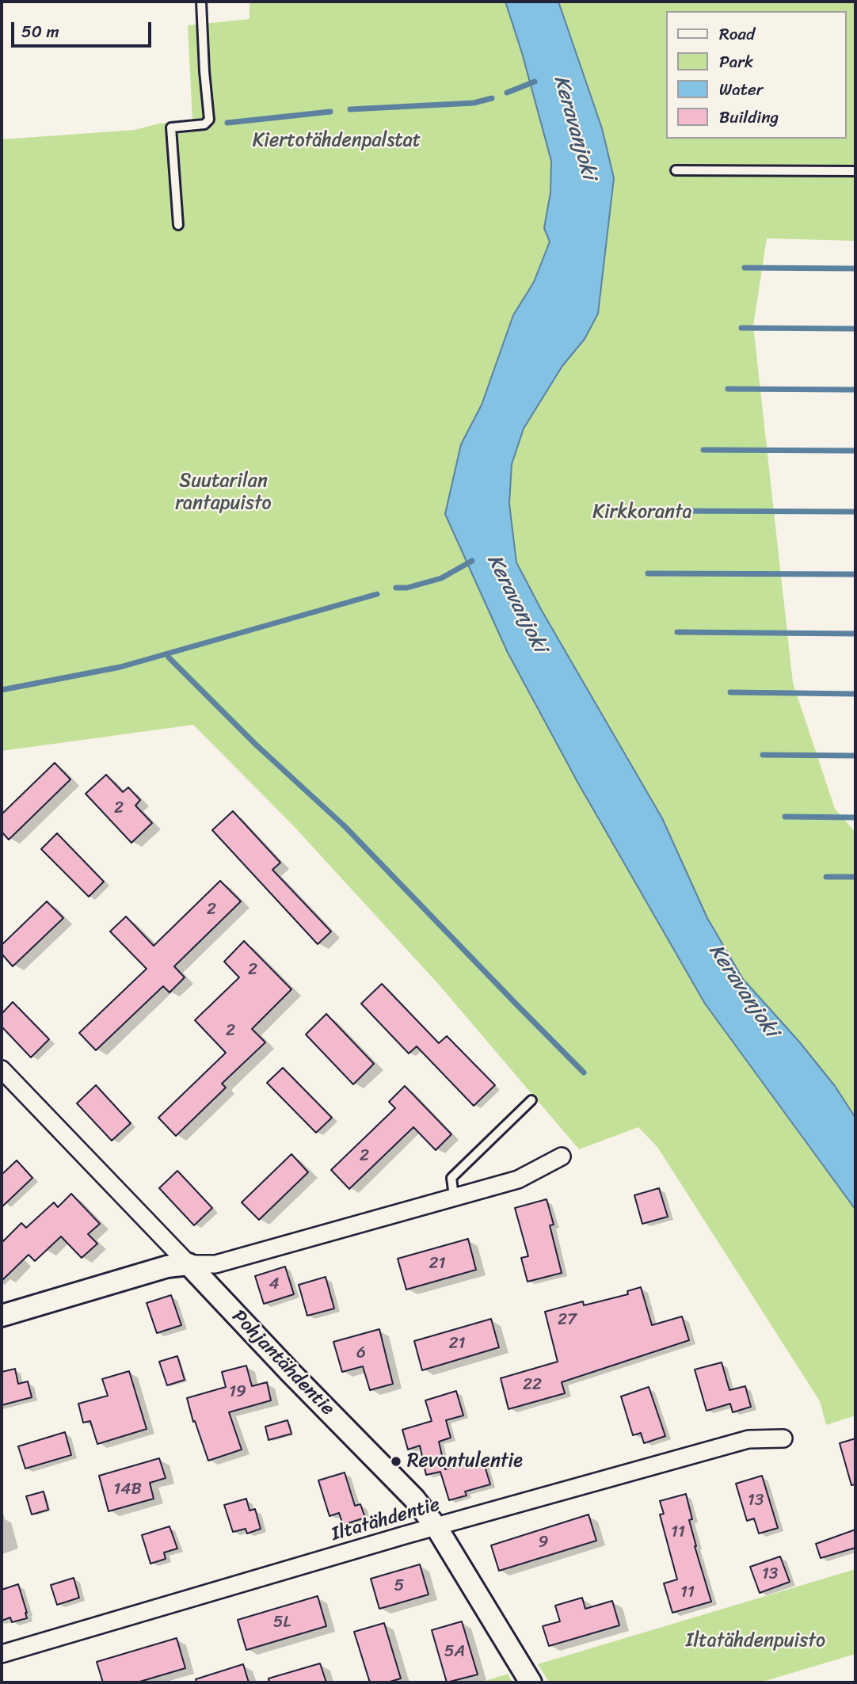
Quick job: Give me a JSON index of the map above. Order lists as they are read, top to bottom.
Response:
{
  "streets": {
    "street": ["Pohjantähdentie", "Iltatähdentie"]
  },
  "crossings": [
    ["Pohjantähdentie", "Iltatähdentie"]
  ],
  "water": ["Keravanjoki"],
  "parks": [
    "Kiertotähdenpalstat",
    "Suutarilan rantapuisto",
    "Kirkkoranta",
    "Iltatähdenpuisto"
  ],
  "places": ["Revontulentie"],
  "house_numbers": [
    "2",
    "2",
    "2",
    "2",
    "2",
    "21",
    "4",
    "27",
    "21",
    "6",
    "22",
    "19",
    "14B",
    "13",
    "11",
    "9",
    "13",
    "5",
    "11",
    "5L",
    "5A"
  ],
  "legend": [
    "Road",
    "Park",
    "Water",
    "Building"
  ],
  "scale_bar": "50 m"
}
